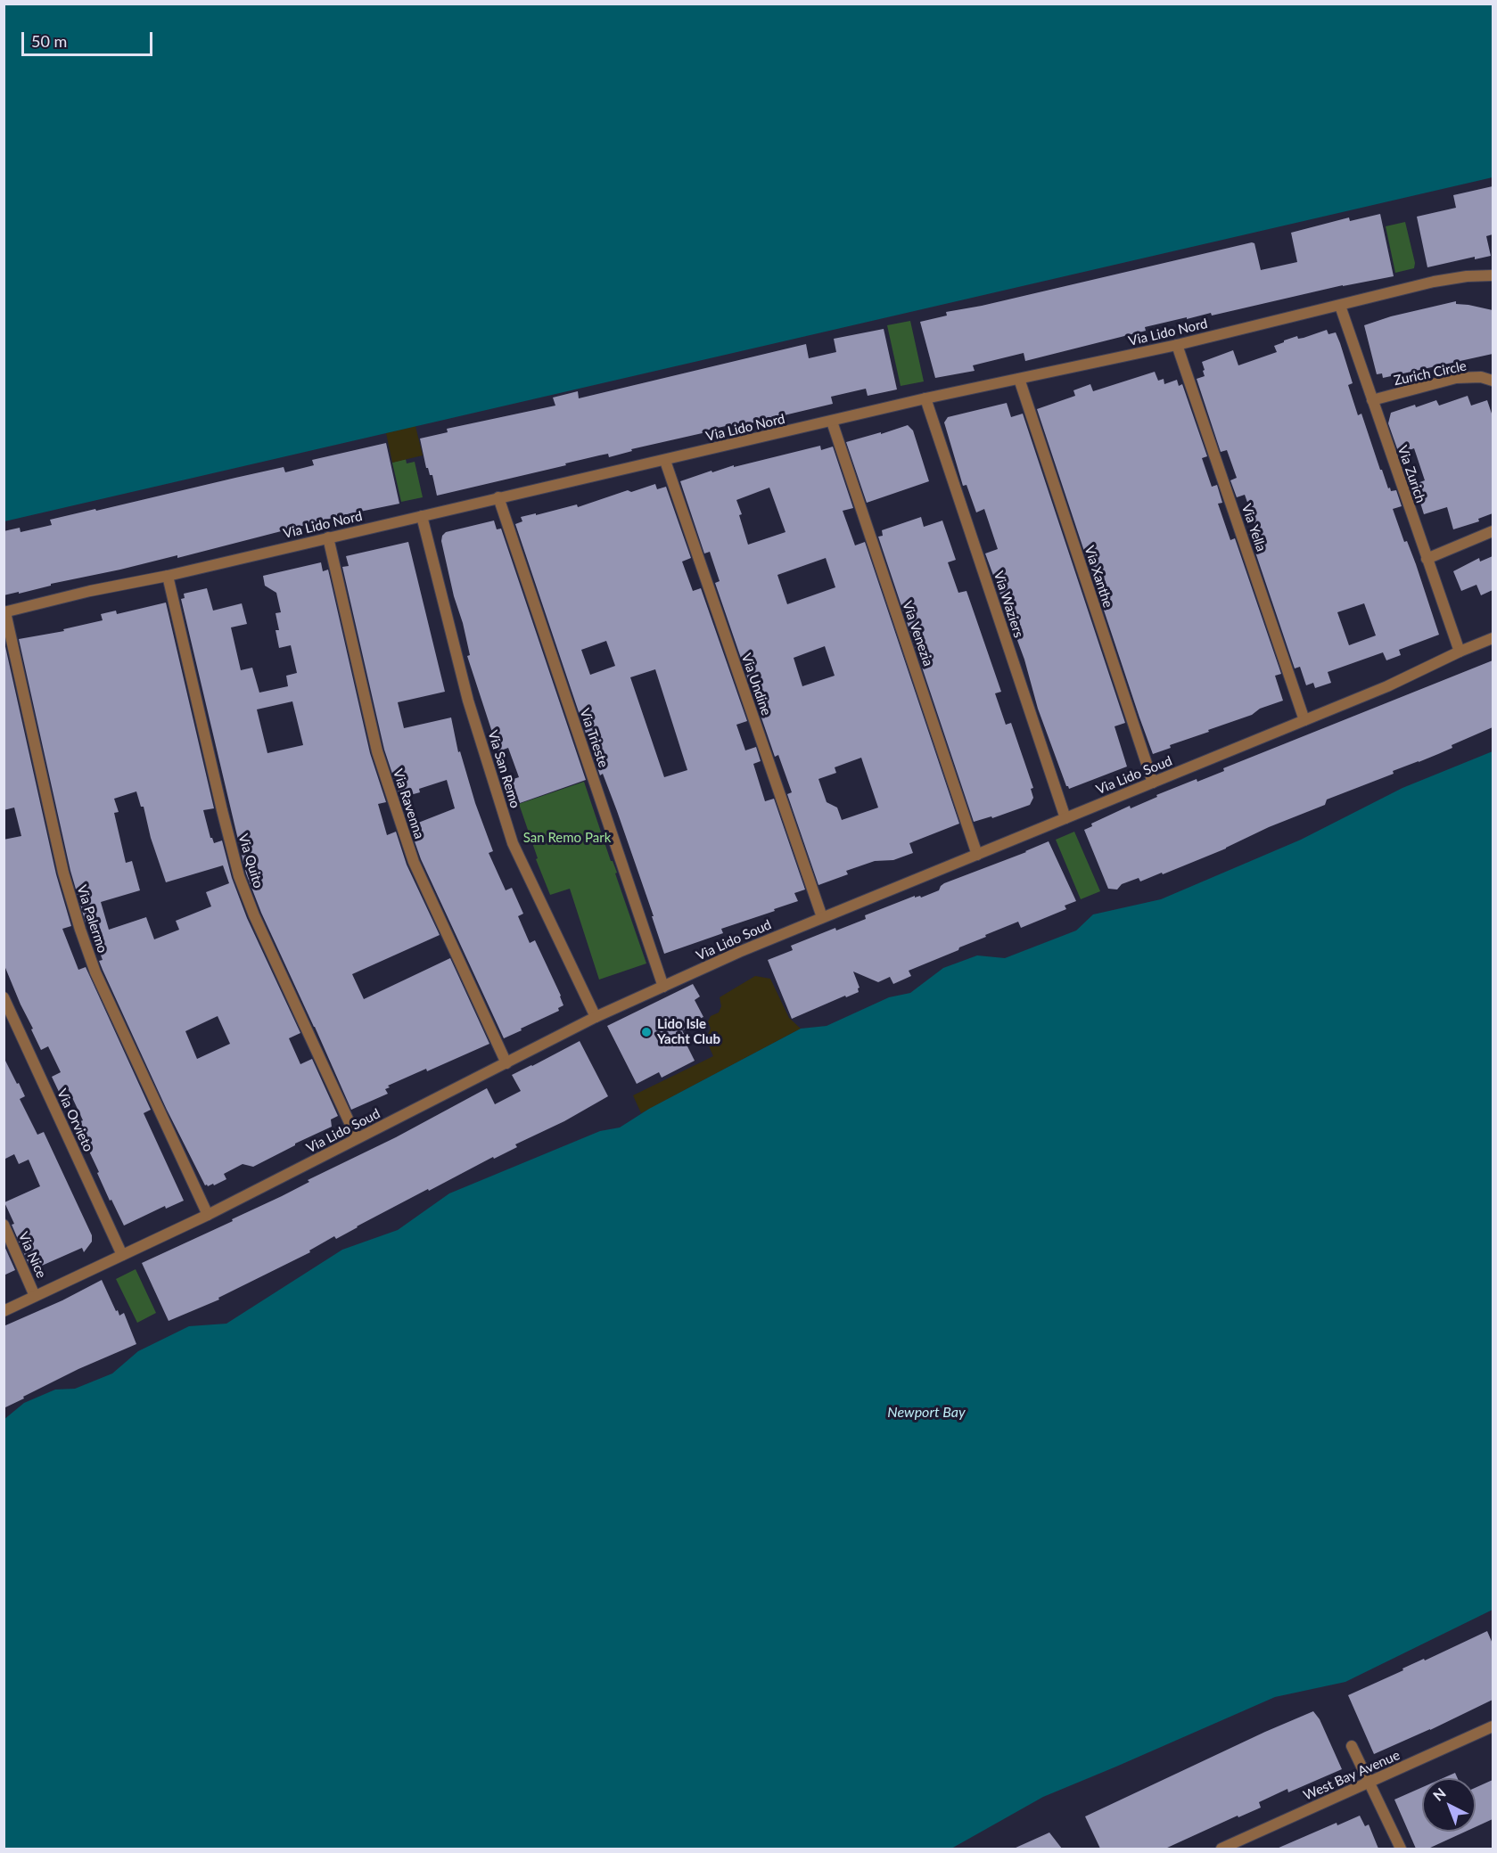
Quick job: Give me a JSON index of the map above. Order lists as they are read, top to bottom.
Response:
{
  "streets": {
    "street": [
      "Via Lido Nord",
      "Zurich Circle",
      "Via Zurich",
      "Via Yella",
      "Via Xanthe",
      "Via Waziers",
      "Via Venezia",
      "Via Undine",
      "Via Trieste",
      "Via San Remo",
      "Via Lido Soud",
      "Via Ravenna",
      "Via Quito",
      "Via Palermo",
      "Via Orvieto",
      "Via Nice",
      "West Bay Avenue"
    ]
  },
  "crossings": [
    ["Via Lido Nord", "Via Zurich"],
    ["Via Lido Nord", "Via Yella"],
    ["Via Lido Nord", "Via Xanthe"],
    ["Via Lido Nord", "Via Waziers"],
    ["Via Lido Nord", "Via Venezia"],
    ["Via Lido Nord", "Via Undine"],
    ["Via Lido Nord", "Via Trieste"],
    ["Via Lido Nord", "Via San Remo"],
    ["Via Lido Nord", "Via Ravenna"],
    ["Via Lido Nord", "Via Quito"],
    ["Via Lido Nord", "Via Palermo"],
    ["Zurich Circle", "Via Zurich"],
    ["Via Zurich", "Via Lido Soud"],
    ["Via Yella", "Via Lido Soud"],
    ["Via Xanthe", "Via Lido Soud"],
    ["Via Waziers", "Via Lido Soud"],
    ["Via Venezia", "Via Lido Soud"],
    ["Via Undine", "Via Lido Soud"],
    ["Via Trieste", "Via Lido Soud"],
    ["Via San Remo", "Via Lido Soud"],
    ["Via Lido Soud", "Via Ravenna"],
    ["Via Lido Soud", "Via Quito"],
    ["Via Lido Soud", "Via Palermo"],
    ["Via Lido Soud", "Via Orvieto"],
    ["Via Lido Soud", "Via Nice"]
  ],
  "water": ["Newport Bay"],
  "parks": ["San Remo Park"],
  "places": ["Lido Isle Yacht Club"],
  "scale_bar": "50 m",
  "north": "top left"
}
